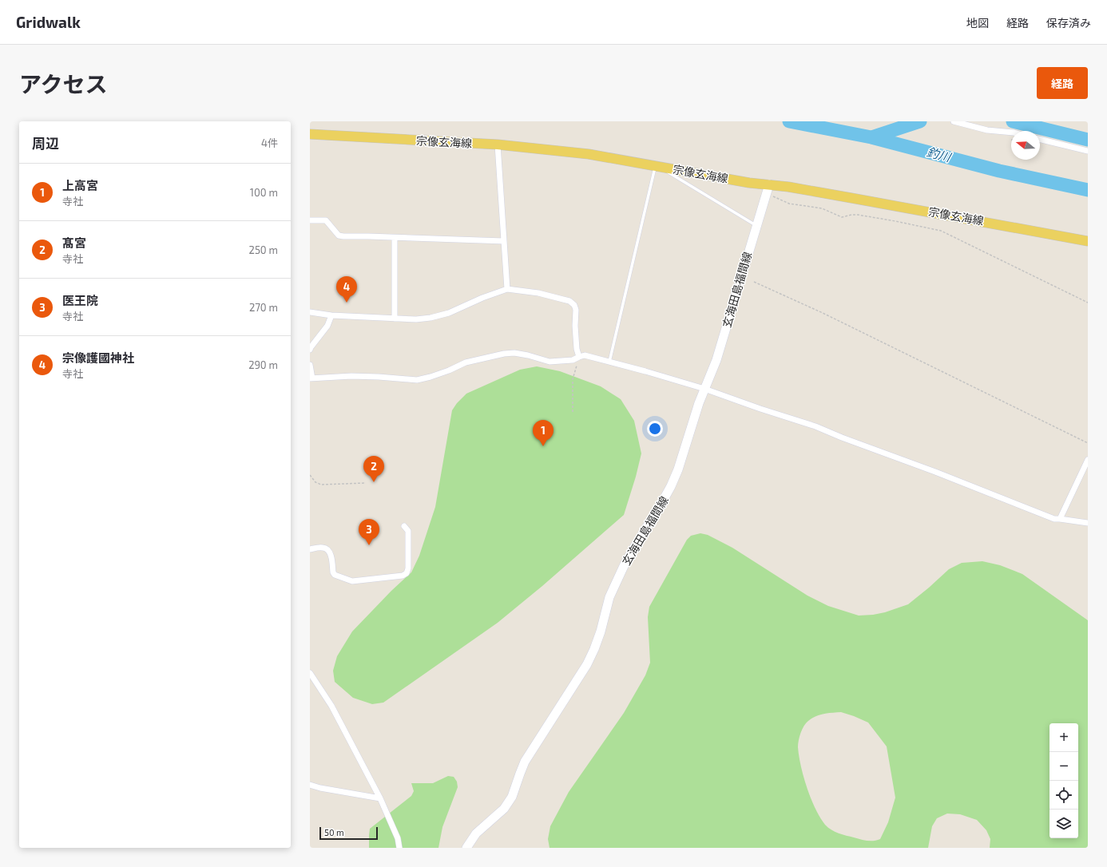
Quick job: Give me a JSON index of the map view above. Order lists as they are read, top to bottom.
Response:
{
  "streets": {
    "main road": ["宗像玄海線", "玄海田島福間線"]
  },
  "crossings": [
    ["宗像玄海線", "玄海田島福間線"]
  ],
  "water": ["釣川"],
  "scale_bar": "50 m",
  "north": "left",
  "page": {
    "header": "Gridwalk",
    "nav": ["地図", "経路", "保存済み"],
    "title": "アクセス",
    "buttons": "経路",
    "heading": ["周辺", "4件"],
    "list": [
      {
        "mark": "1",
        "name": "上高宮",
        "note": "寺社",
        "value": "100 m"
      },
      {
        "mark": "2",
        "name": "髙宮",
        "note": "寺社",
        "value": "250 m"
      },
      {
        "mark": "3",
        "name": "医王院",
        "note": "寺社",
        "value": "270 m"
      },
      {
        "mark": "4",
        "name": "宗像護國神社",
        "note": "寺社",
        "value": "290 m"
      }
    ],
    "pins": [
      "4",
      "1",
      "2",
      "3"
    ],
    "map_buttons": ["+", "−"],
    "scale": "50 m"
  }
}
